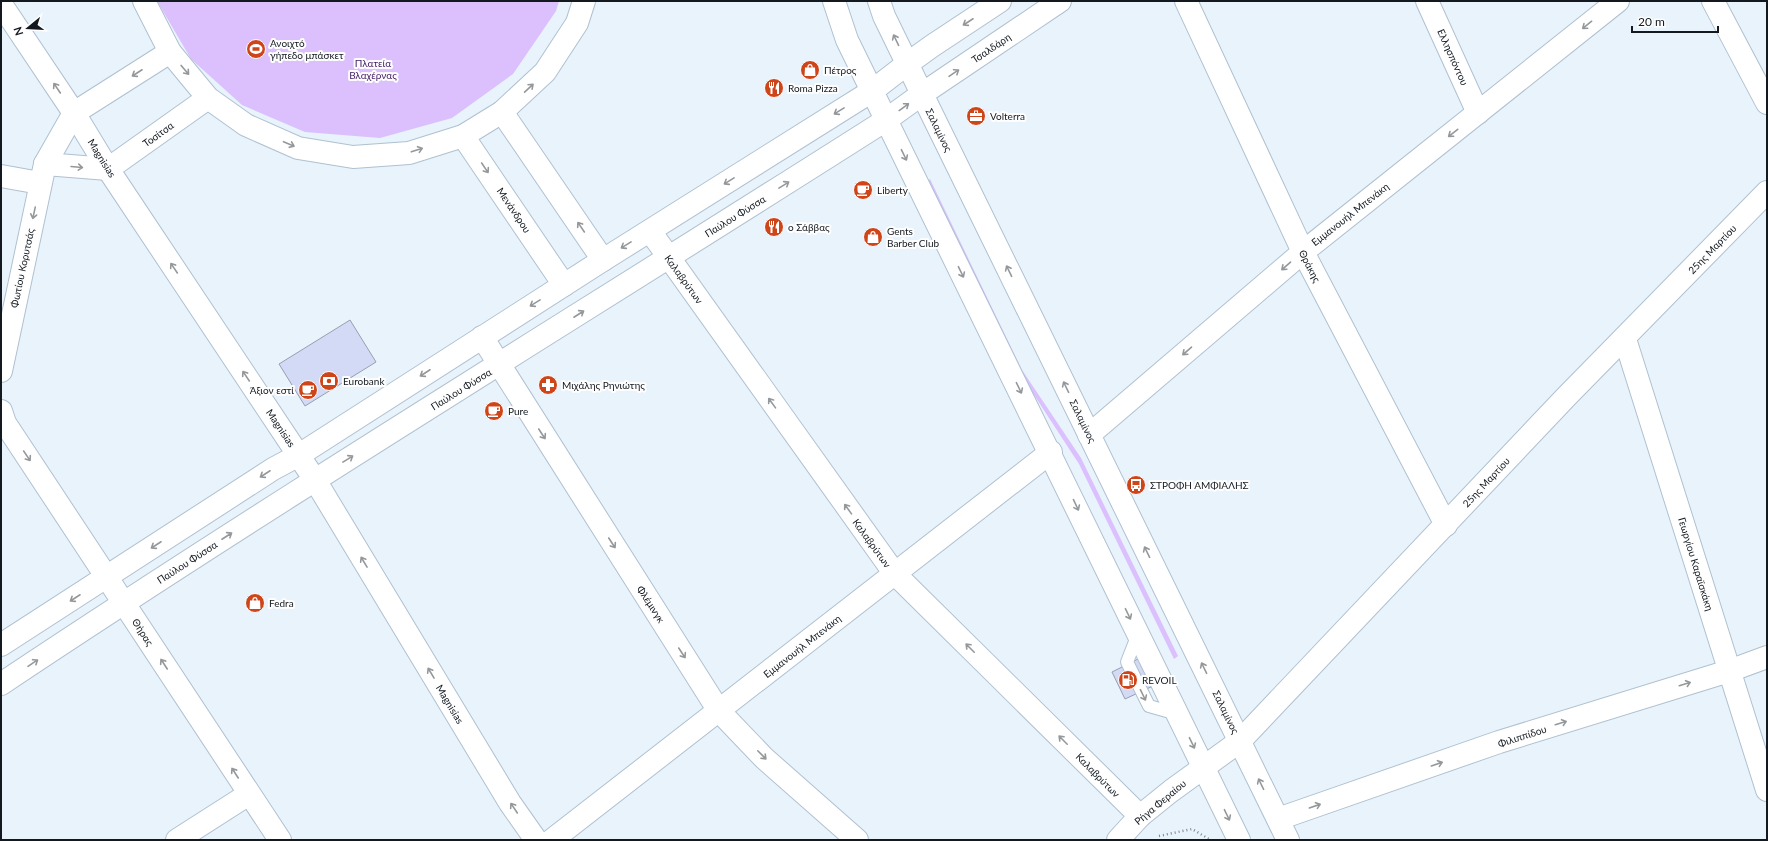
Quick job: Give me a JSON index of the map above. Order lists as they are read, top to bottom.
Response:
{
  "streets": {
    "street": [
      "Τσαλδάρη",
      "Ελλησπόντου",
      "Σαλαμίνος",
      "Τοσίτσα",
      "Magnisias",
      "Μενάνδρου",
      "Εμμανουήλ Μπενάκη",
      "Παύλου Φύσσα",
      "25ης Μαρτίου",
      "Θράκης",
      "Φωτίου Κορυτσάς",
      "Καλαβρύτων",
      "Γεωργίου Καραϊσκάκη",
      "Φλέμινγκ",
      "Θήρας",
      "Φιλιππίδου",
      "Ρήγα Φεραίου"
    ]
  },
  "crossings": [
    ["Τσαλδάρη", "Σαλαμίνος"],
    ["Τσαλδάρη", "Παύλου Φύσσα"],
    ["Ελλησπόντου", "Εμμανουήλ Μπενάκη"],
    ["Σαλαμίνος", "Εμμανουήλ Μπενάκη"],
    ["Σαλαμίνος", "Παύλου Φύσσα"],
    ["Σαλαμίνος", "25ης Μαρτίου"],
    ["Σαλαμίνος", "Φιλιππίδου"],
    ["Τοσίτσα", "Magnisias"],
    ["Magnisias", "Παύλου Φύσσα"],
    ["Magnisias", "Φωτίου Κορυτσάς"],
    ["Εμμανουήλ Μπενάκη", "Θράκης"],
    ["Εμμανουήλ Μπενάκη", "Καλαβρύτων"],
    ["Εμμανουήλ Μπενάκη", "Φλέμινγκ"],
    ["Παύλου Φύσσα", "Καλαβρύτων"],
    ["Παύλου Φύσσα", "Φλέμινγκ"],
    ["Παύλου Φύσσα", "Θήρας"],
    ["25ης Μαρτίου", "Θράκης"],
    ["25ης Μαρτίου", "Γεωργίου Καραϊσκάκη"],
    ["25ης Μαρτίου", "Ρήγα Φεραίου"],
    ["Καλαβρύτων", "Ρήγα Φεραίου"],
    ["Γεωργίου Καραϊσκάκη", "Φιλιππίδου"]
  ],
  "one_way": [
    "Magnisias",
    "Εμμανουήλ Μπενάκη",
    "Φωτίου Κορυτσάς",
    "Φλέμινγκ",
    "Φιλιππίδου"
  ],
  "parks": ["Πλατεία Βλαχέρνας"],
  "places": {
    "sports": ["Ανοιχτό γήπεδο μπάσκετ"],
    "shop": ["Πέτρος", "Gents Barber Club", "Fedra"],
    "restaurant": ["Roma Pizza", "ο Σάββας"],
    "office": ["Volterra"],
    "cafe": ["Liberty", "Άξιον εστί", "Pure"],
    "bank": ["Eurobank"],
    "pharmacy": ["Μιχάλης Ρηνιώτης"],
    "bus stop": ["ΣΤΡΟΦΗ ΑΜΦΙΑΛΗΣ"],
    "fuel station": ["REVOIL"]
  },
  "scale_bar": "20 m",
  "north": "left"
}
